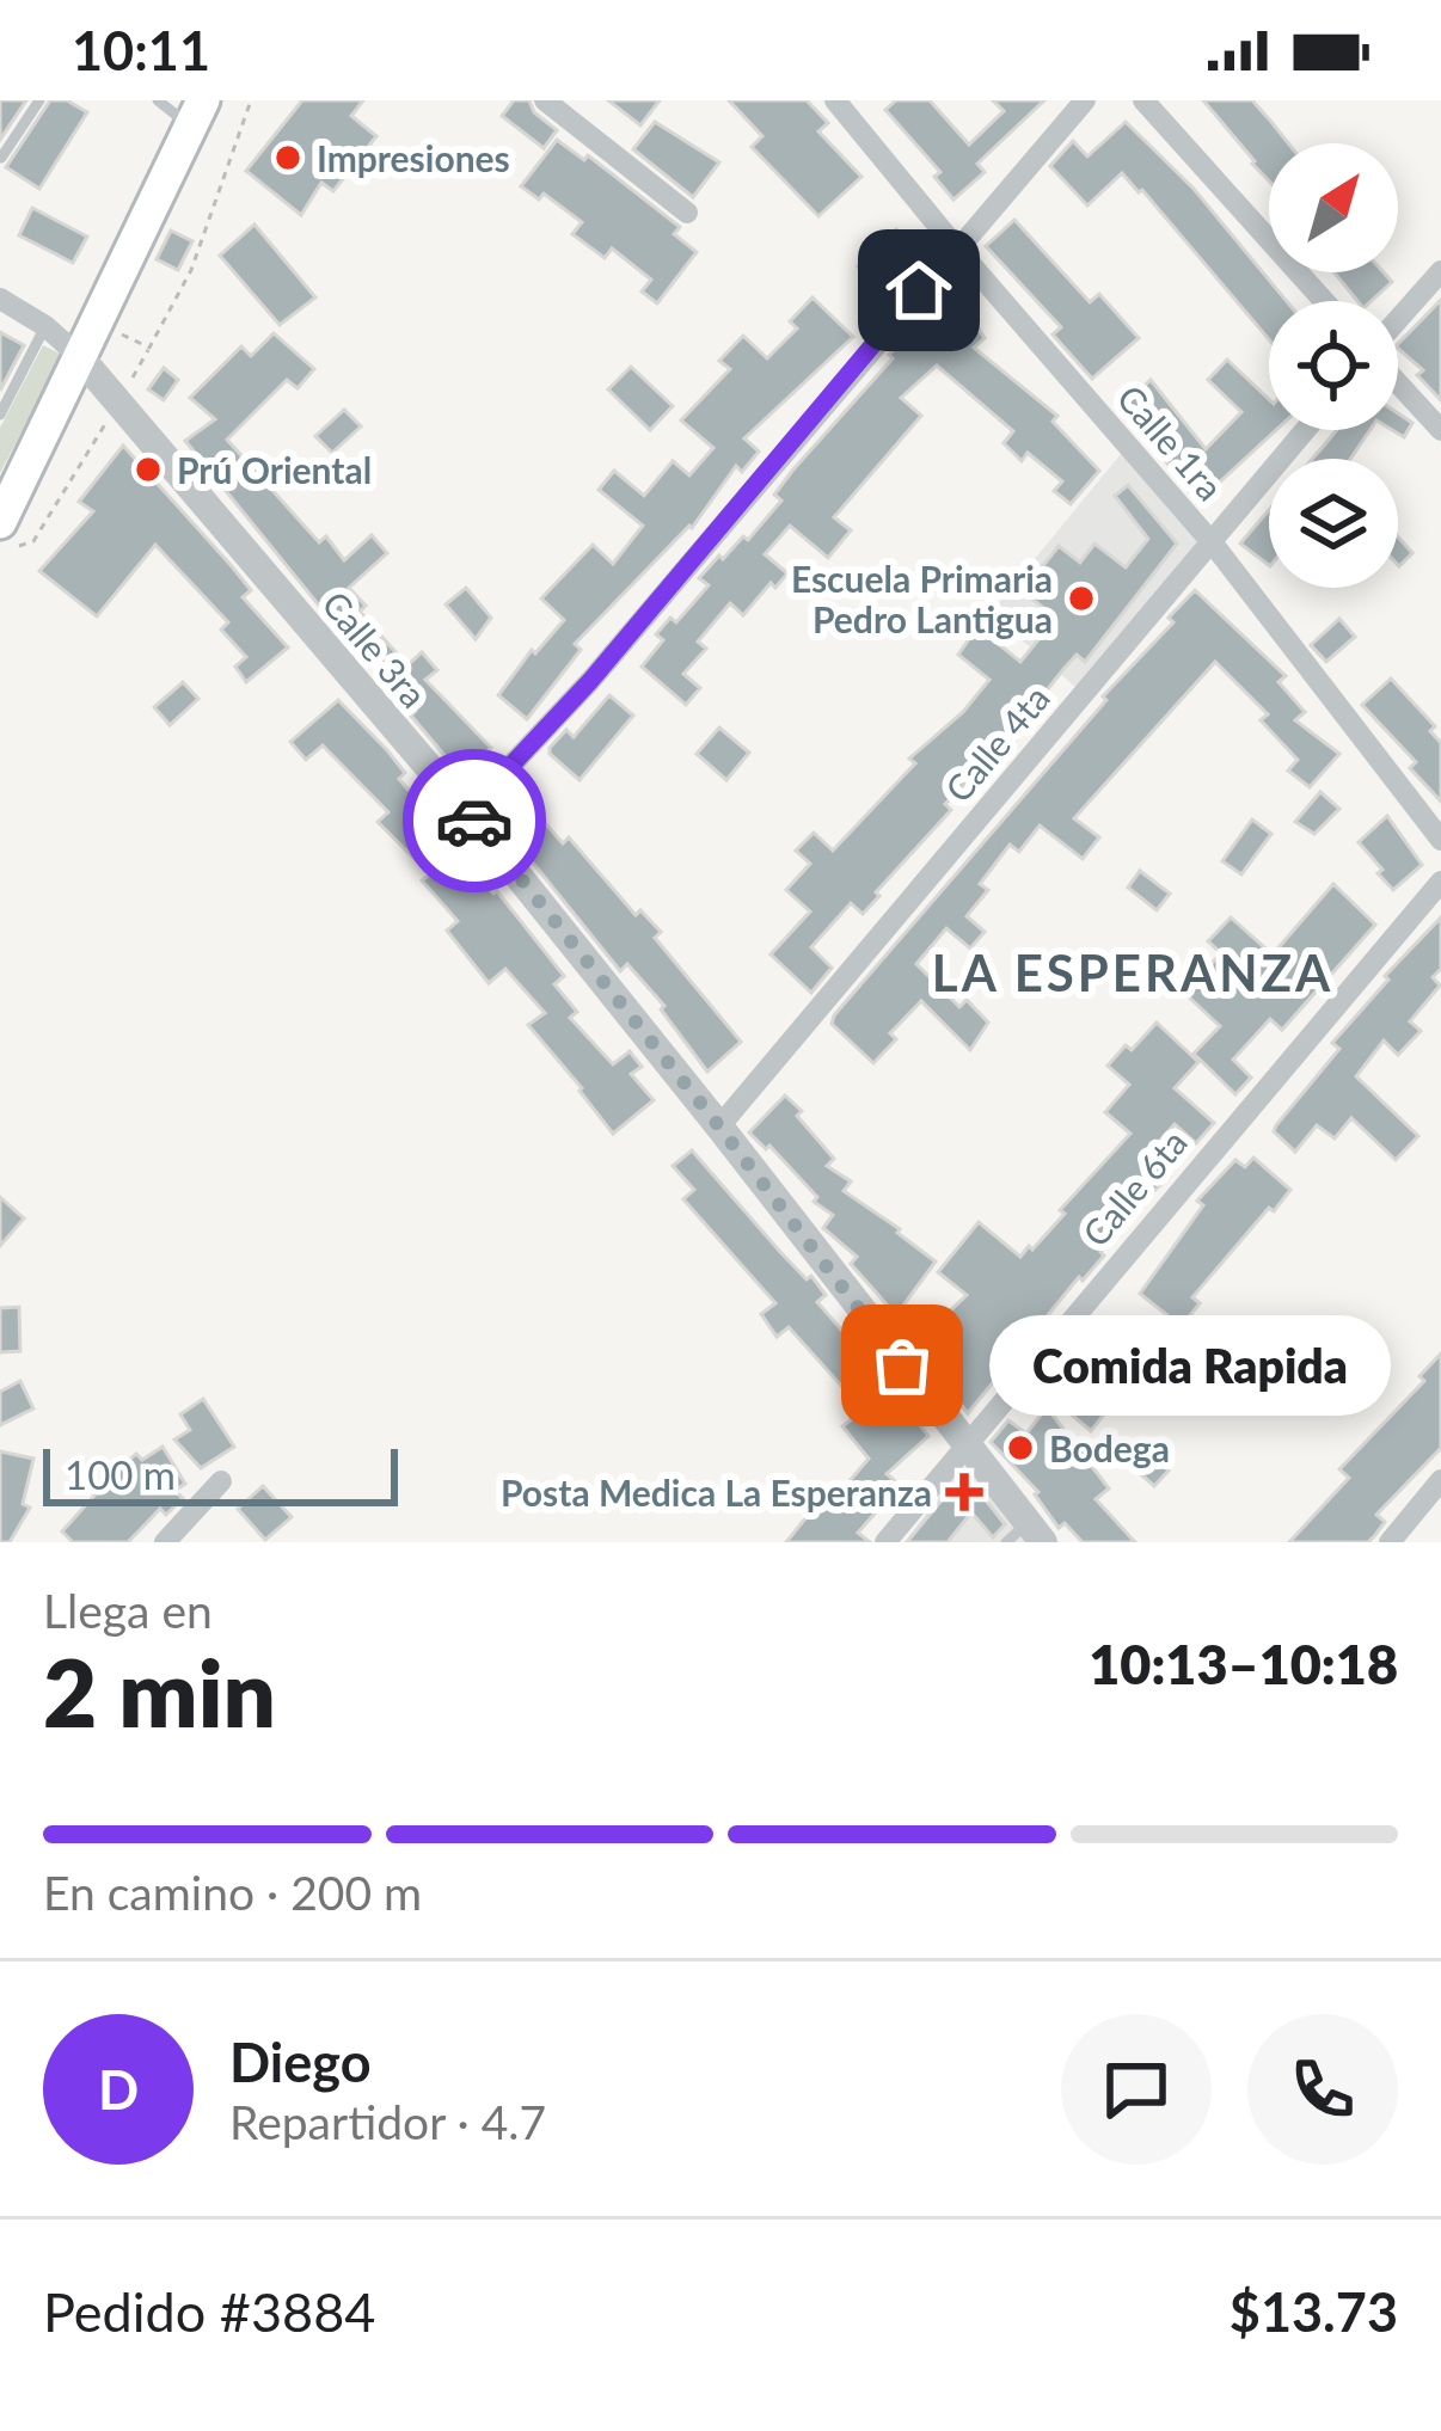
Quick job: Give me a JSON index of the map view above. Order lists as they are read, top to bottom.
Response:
{
  "streets": {
    "street": [
      "Calle 1ra",
      "Calle 3ra",
      "Calle 4ta",
      "Calle 6ta"
    ]
  },
  "crossings": [
    ["Calle 1ra", "Calle 4ta"],
    ["Calle 3ra", "Calle 4ta"],
    ["Calle 3ra", "Calle 6ta"]
  ],
  "districts": ["LA ESPERANZA"],
  "places": {
    "other": [
      "Impresiones",
      "Prú Oriental",
      "Escuela Primaria Pedro Lantigua",
      "Comida Rapida",
      "Bodega"
    ],
    "health": ["Posta Medica La Esperanza"]
  },
  "scale_bar": "100 m",
  "north": "top right",
  "page": {
    "status": "10:11",
    "bubble": "Comida Rapida",
    "scale": "100 m",
    "heading": ["2 min", "Llega en", "10:13–10:18"],
    "panel": [
      "Diego",
      "Repartidor · 4.7",
      "Pedido #3884",
      "$13.73"
    ],
    "bar": "En camino · 200 m",
    "round": "D"
  }
}
